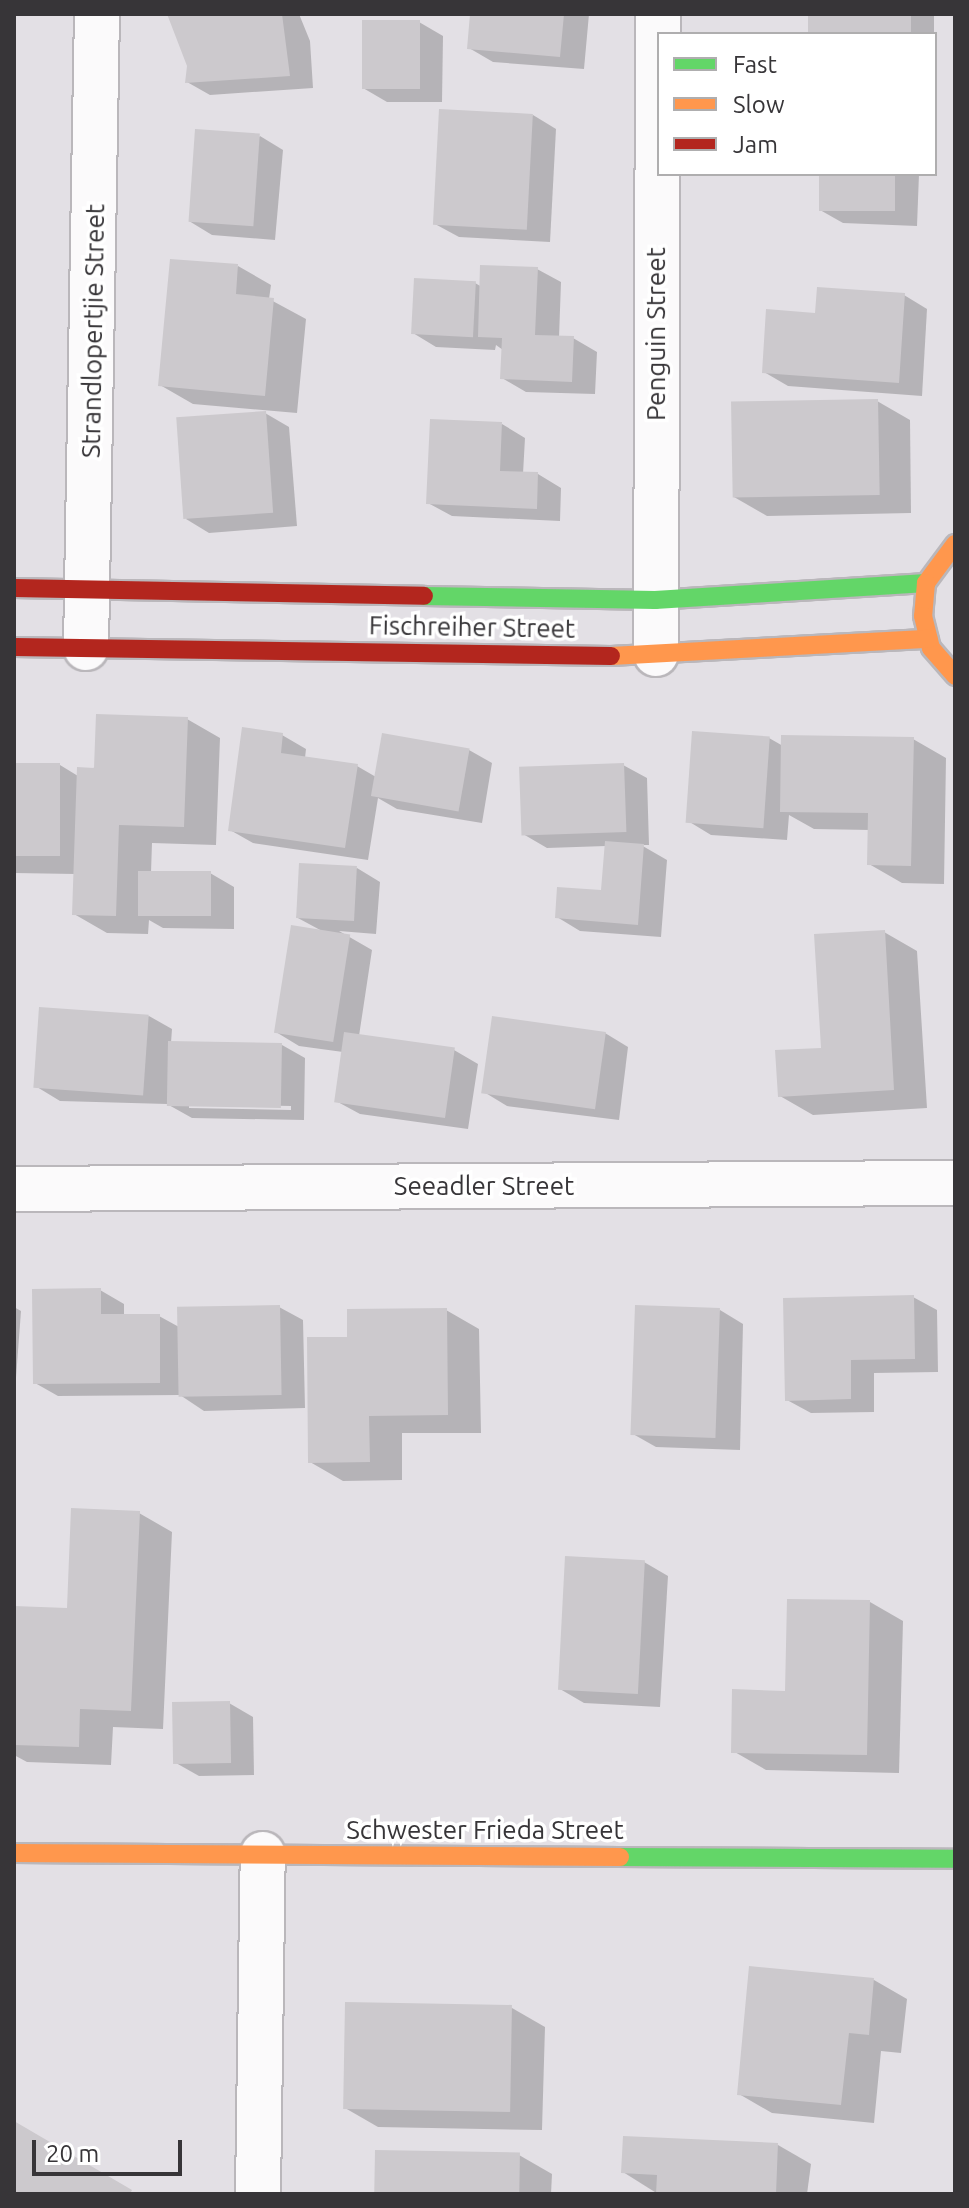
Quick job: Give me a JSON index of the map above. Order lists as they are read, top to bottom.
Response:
{
  "streets": {
    "street": [
      "Strandlopertjie Street",
      "Penguin Street",
      "Fischreiher Street",
      "Seeadler Street",
      "Schwester Frieda Street"
    ]
  },
  "crossings": [
    ["Strandlopertjie Street", "Fischreiher Street"],
    ["Penguin Street", "Fischreiher Street"]
  ],
  "legend": ["Fast", "Slow", "Jam"],
  "scale_bar": "20 m"
}
